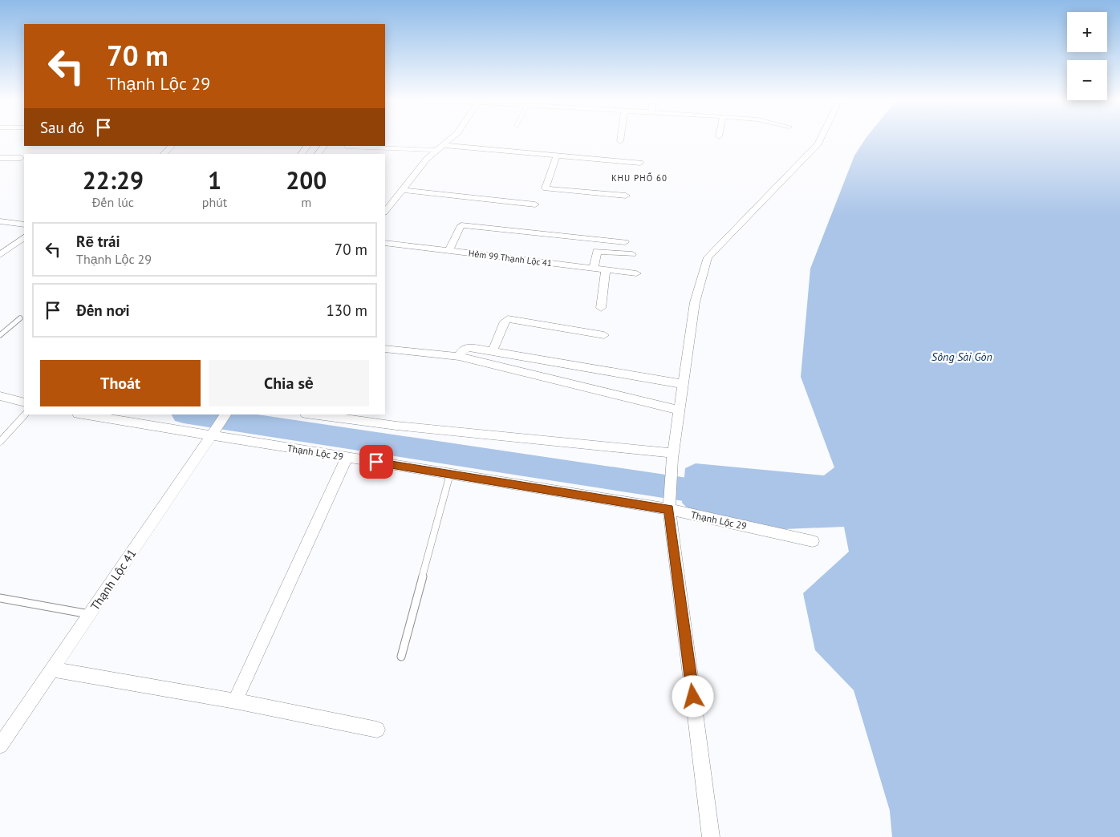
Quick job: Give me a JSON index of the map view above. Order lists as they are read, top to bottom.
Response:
{
  "streets": {
    "street": ["Hẻm 99 Thạnh Lộc 41", "Thạnh Lộc 29", "Thạnh Lộc 41"]
  },
  "crossings": [
    ["Thạnh Lộc 29", "Thạnh Lộc 41"]
  ],
  "districts": ["KHU PHỐ 60"],
  "water": ["Sông Sài Gòn"],
  "page": {
    "map_buttons": ["+", "−"],
    "turn": ["70 m", "Thạnh Lộc 29"],
    "then": "Sau đó",
    "eta": [
      "22:29",
      "Đến lúc",
      "1",
      "phút",
      "200",
      "m"
    ],
    "list": [
      {
        "name": "Rẽ trái",
        "note": "Thạnh Lộc 29",
        "value": "70 m"
      },
      {
        "name": "Đến nơi",
        "value": "130 m"
      }
    ],
    "buttons": ["Thoát", "Chia sẻ"]
  }
}
